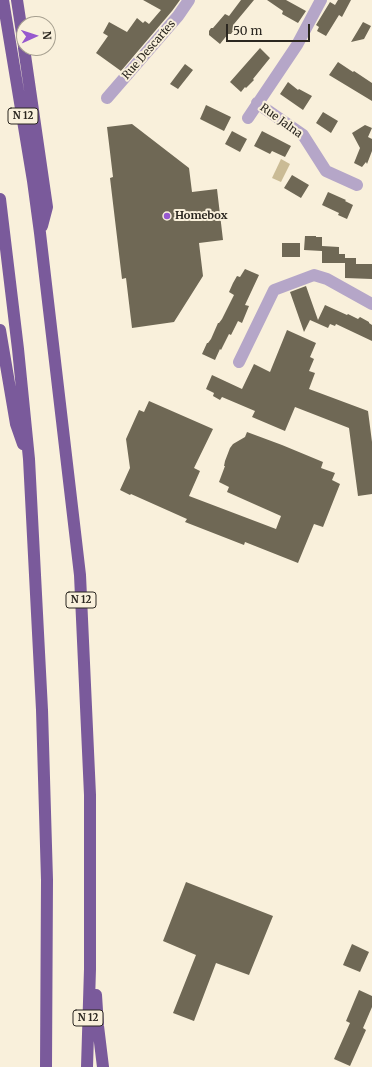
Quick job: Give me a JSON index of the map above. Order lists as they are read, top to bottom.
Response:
{
  "streets": {
    "highway": ["N 12"],
    "street": ["Rue Descartes", "Rue Jalna"]
  },
  "places": ["Homebox"],
  "scale_bar": "50 m",
  "north": "right"
}
